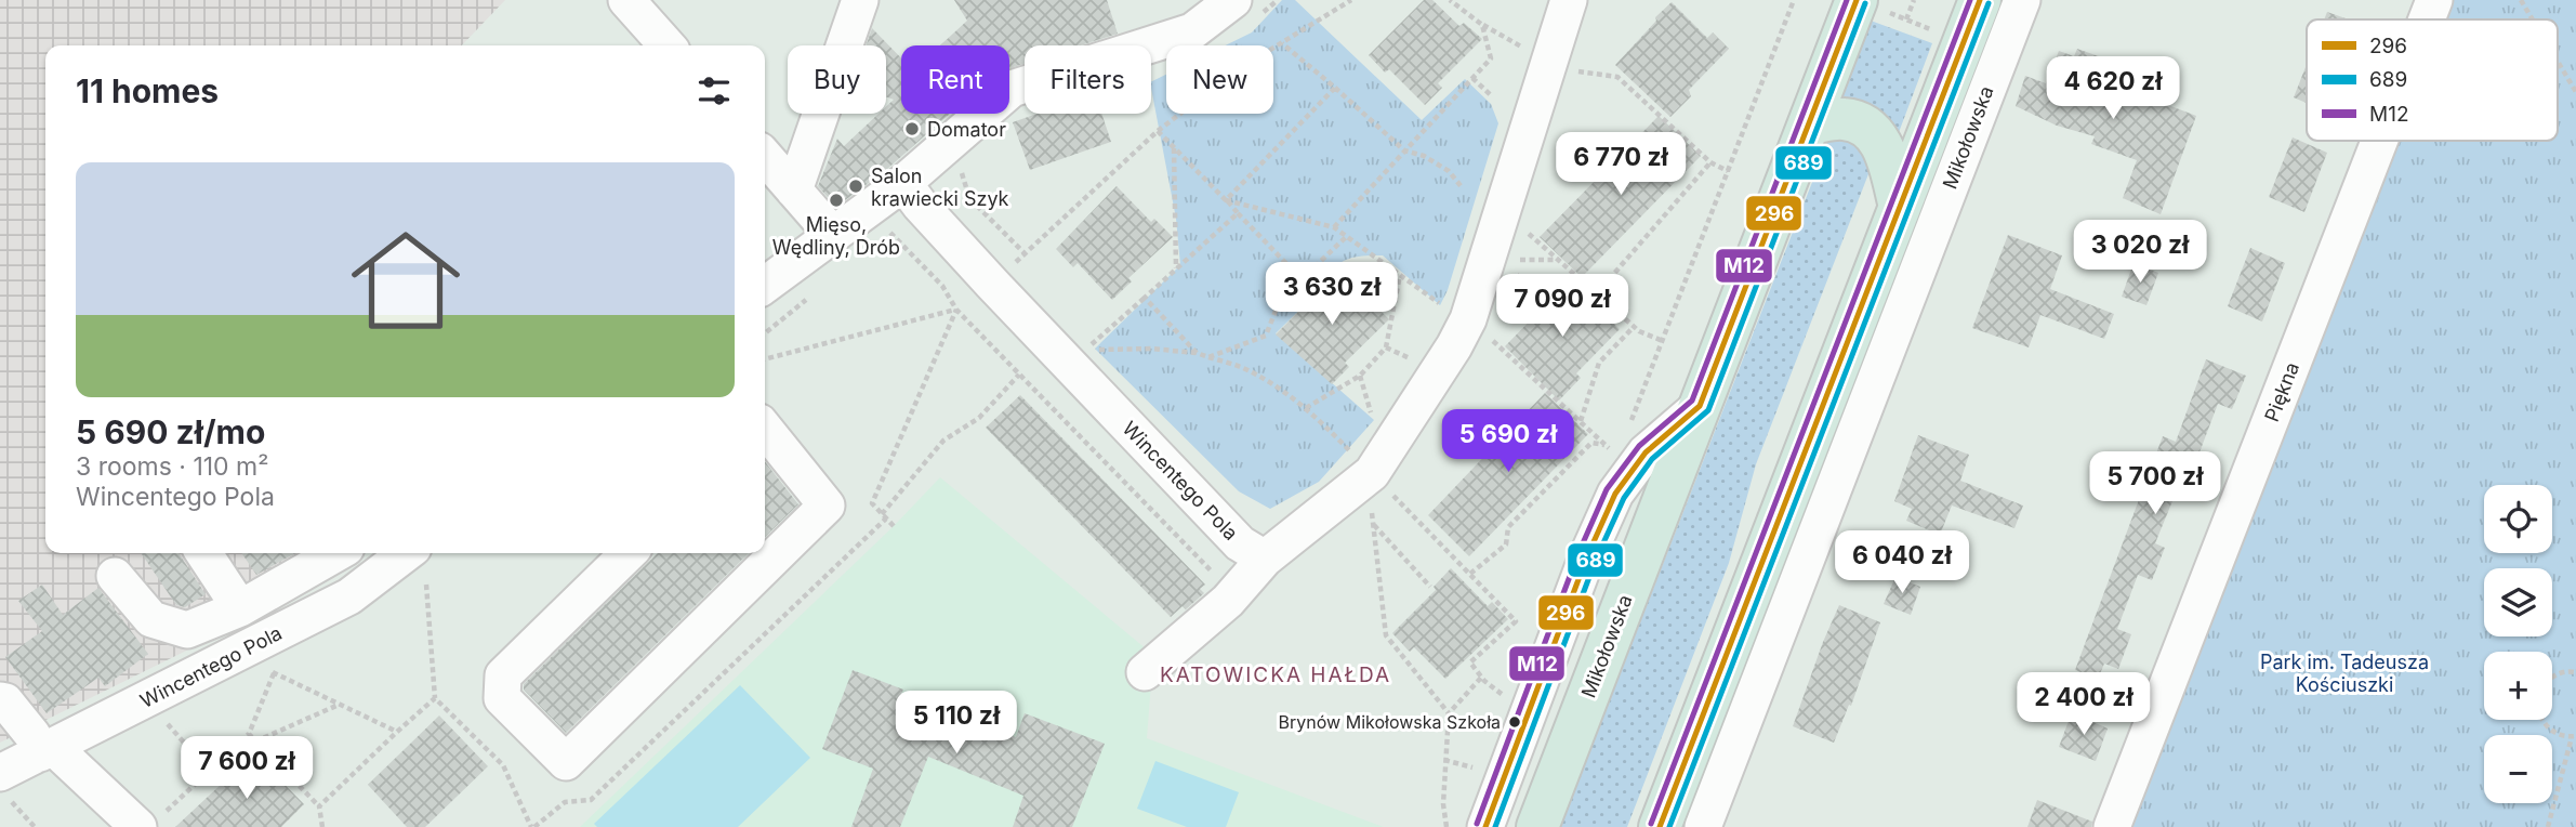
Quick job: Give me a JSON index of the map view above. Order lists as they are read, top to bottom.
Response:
{
  "streets": {
    "main road": ["Mikołowska"],
    "street": ["Piękna", "Wincentego Pola"]
  },
  "districts": ["KATOWICKA HAŁDA"],
  "parks": ["Park im. Tadeusza Kościuszki"],
  "places": [
    "Domator",
    "Salon krawiecki Szyk",
    "Mięso, Wędliny, Drób",
    "Brynów Mikołowska Szkoła"
  ],
  "lines": ["transit line 296", "transit line M12", "transit line 689"],
  "legend": ["296", "689", "M12"],
  "page": {
    "chip": [
      "Buy",
      "Rent",
      "Filters",
      "New"
    ],
    "heading": "11 homes",
    "price": [
      "4 620 zł",
      "6 770 zł",
      "3 020 zł",
      "3 630 zł",
      "7 090 zł",
      "5 690 zł",
      "5 700 zł",
      "6 040 zł",
      "2 400 zł",
      "5 110 zł",
      "7 600 zł"
    ],
    "list": [
      {
        "name": "5 690 zł/mo",
        "note": "3 rooms · 110 m² · Wincentego Pola"
      }
    ],
    "map_buttons": ["+", "−"]
  }
}
